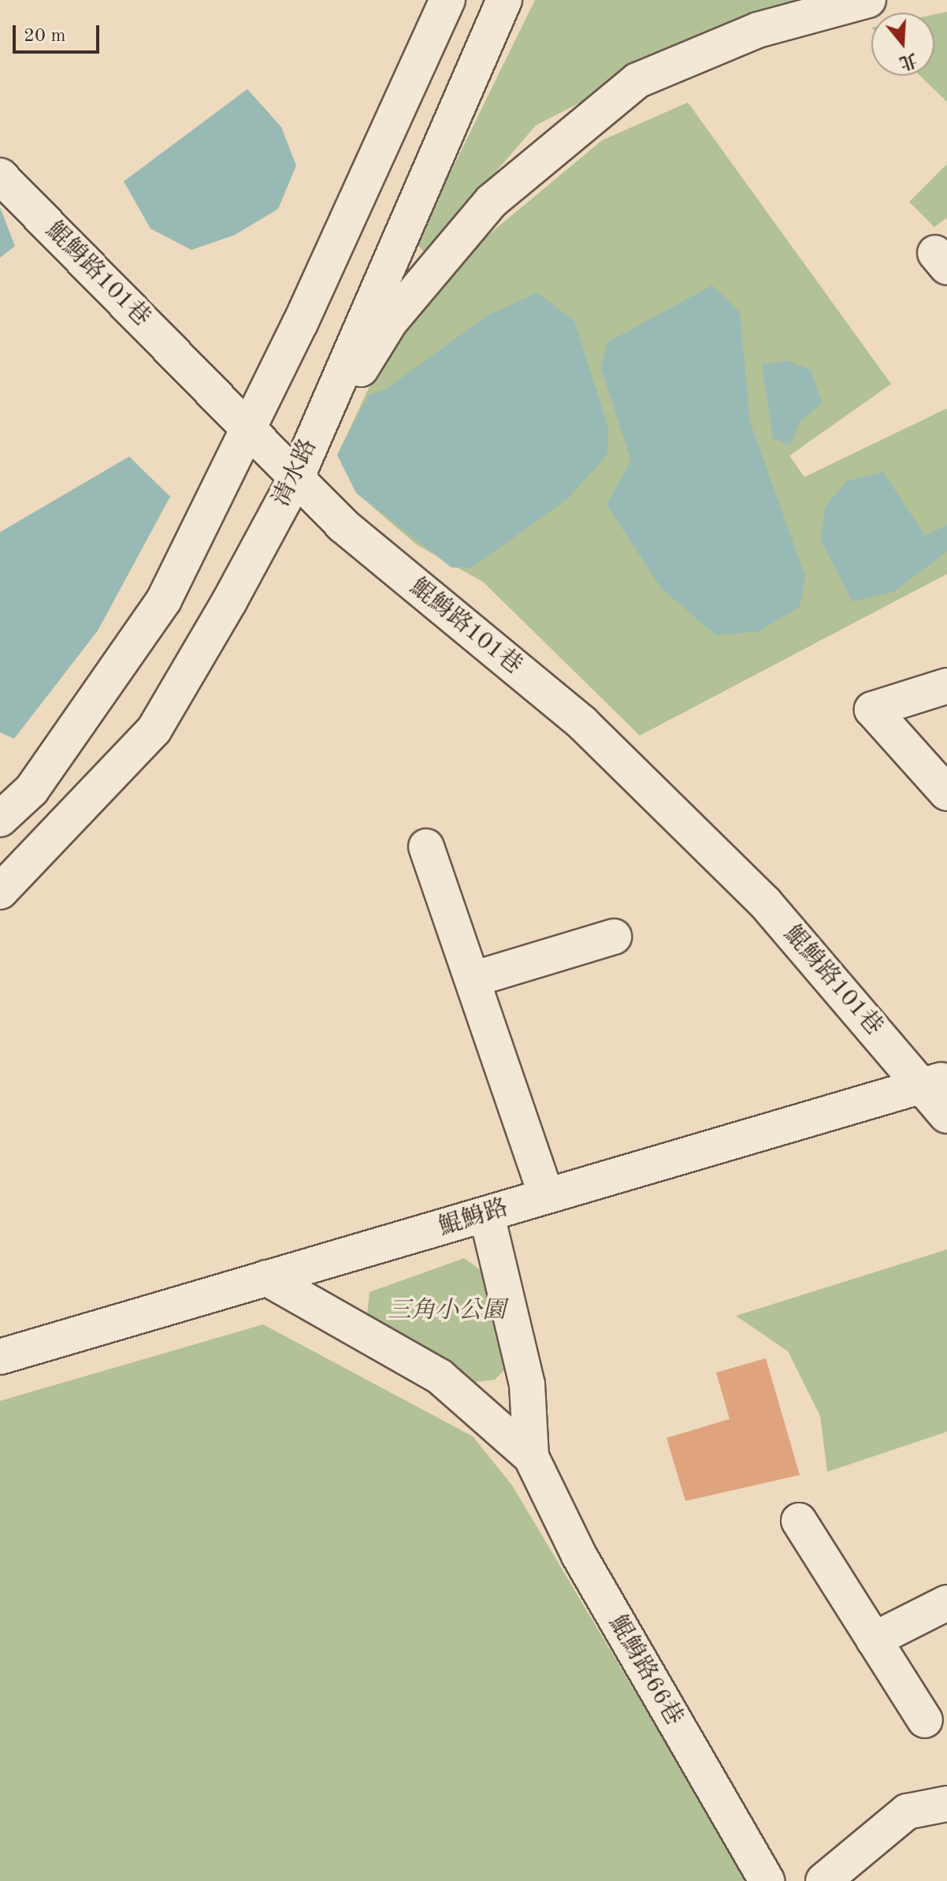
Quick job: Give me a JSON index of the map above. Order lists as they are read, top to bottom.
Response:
{
  "streets": {
    "street": [
      "鯤鯓路101巷",
      "清水路",
      "鯤鯓路",
      "鯤鯓路66巷"
    ]
  },
  "crossings": [
    ["鯤鯓路101巷", "清水路"],
    ["鯤鯓路101巷", "鯤鯓路"],
    ["鯤鯓路", "鯤鯓路66巷"]
  ],
  "parks": ["三角小公園"],
  "scale_bar": "20 m",
  "north": "bottom"
}
